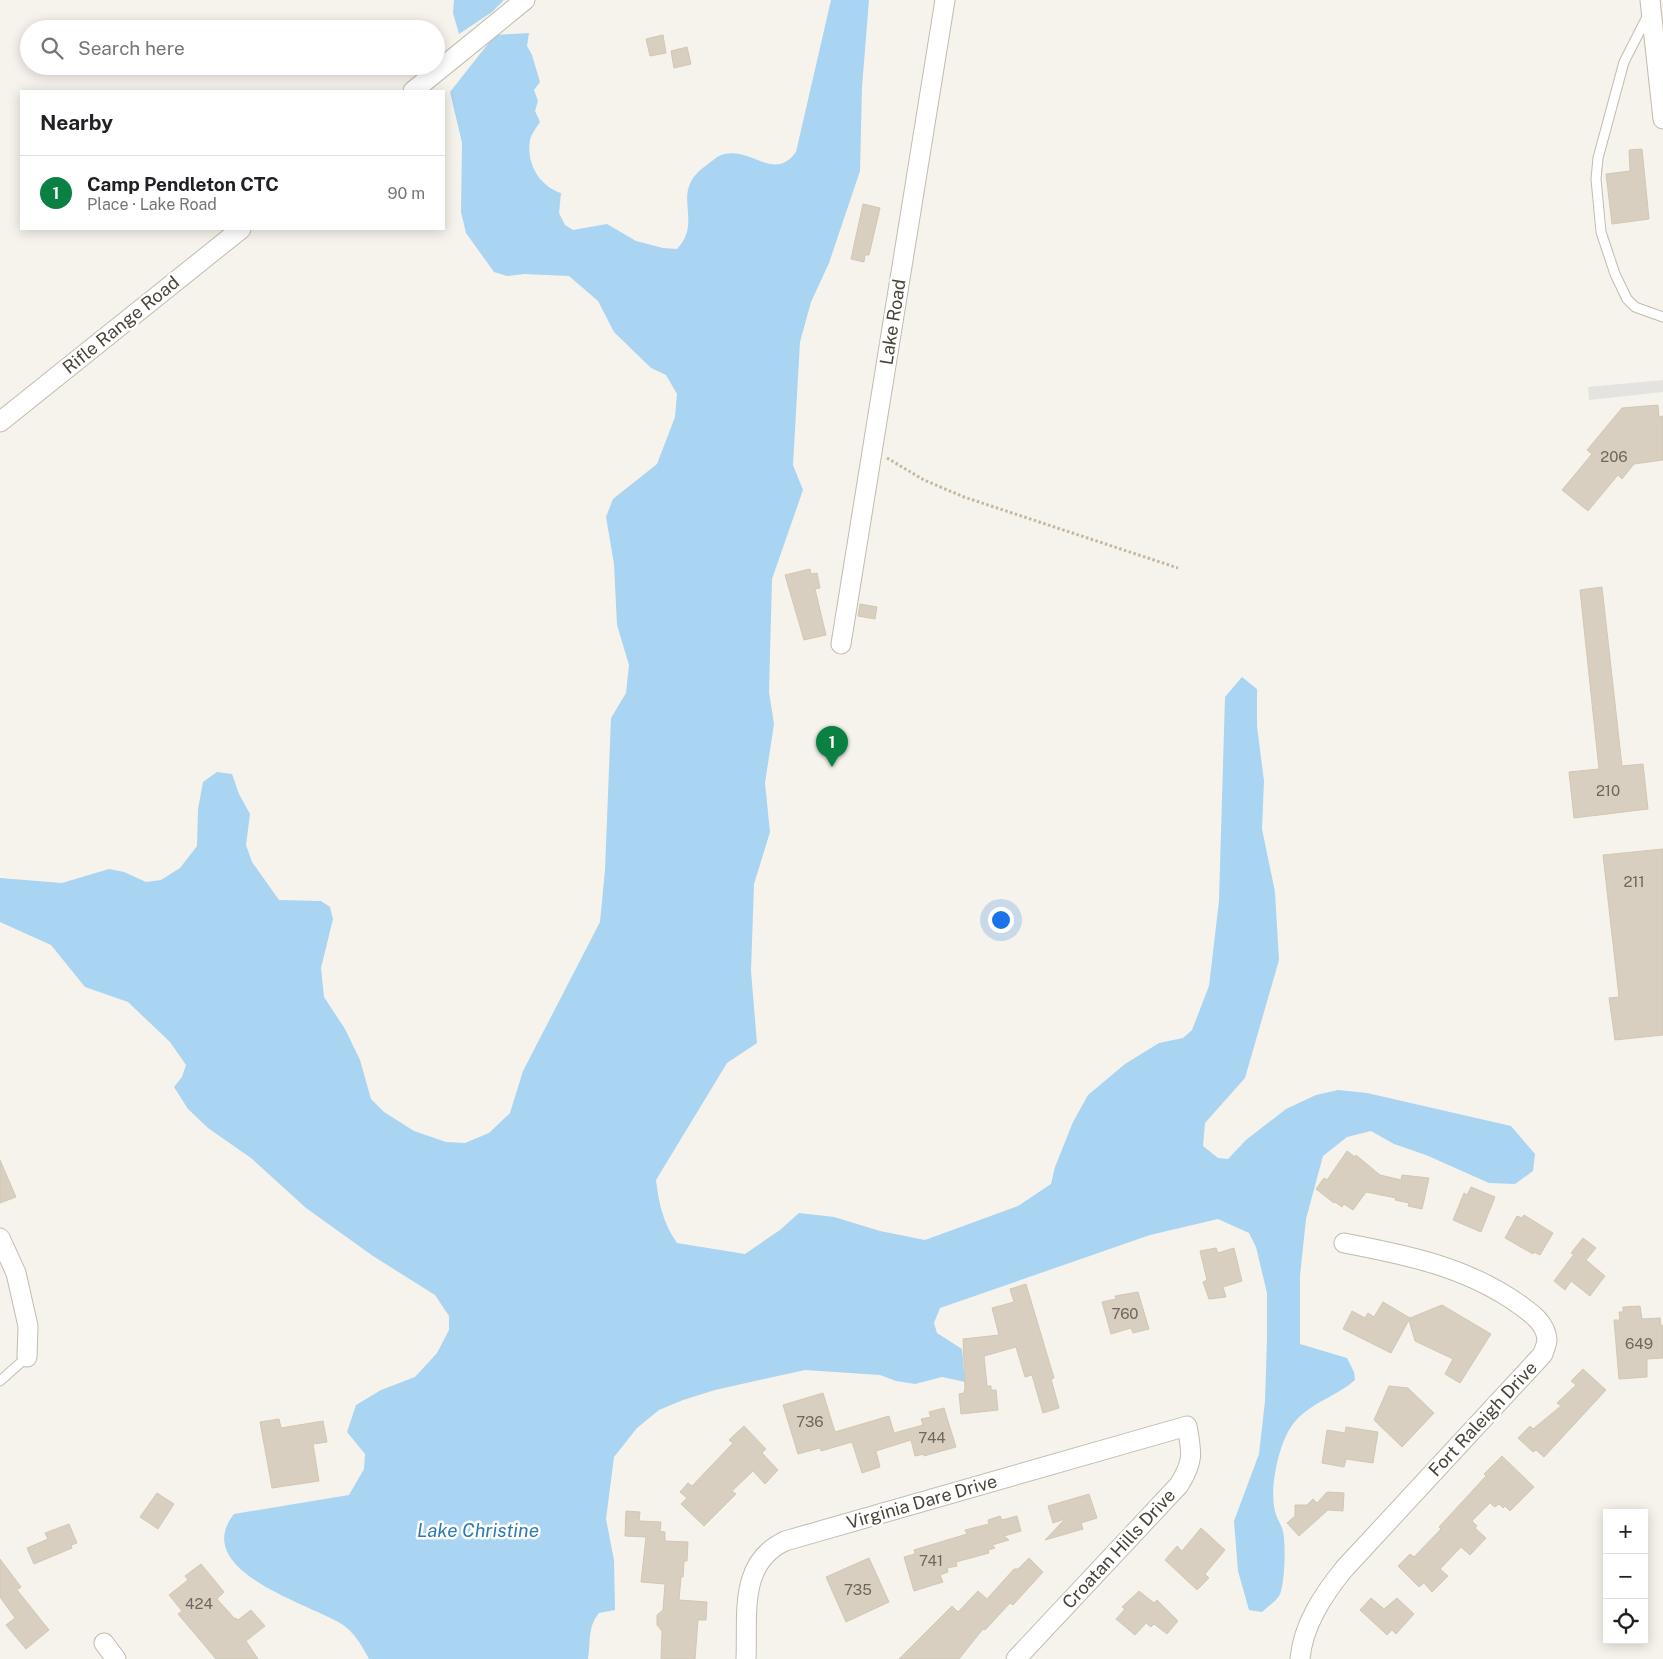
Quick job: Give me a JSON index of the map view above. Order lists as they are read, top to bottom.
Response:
{
  "streets": {
    "street": [
      "Lake Road",
      "Rifle Range Road",
      "Fort Raleigh Drive",
      "Virginia Dare Drive",
      "Croatan Hills Drive"
    ]
  },
  "crossings": [
    ["Virginia Dare Drive", "Croatan Hills Drive"]
  ],
  "water": ["Lake Christine"],
  "house_numbers": [
    "206",
    "210",
    "211",
    "760",
    "649",
    "736",
    "744",
    "741",
    "735",
    "424"
  ],
  "page": {
    "search": "Search here",
    "heading": "Nearby",
    "list": [
      {
        "mark": "1",
        "name": "Camp Pendleton CTC",
        "note": "Place · Lake Road",
        "value": "90 m"
      }
    ],
    "pins": "1",
    "map_buttons": ["+", "−"]
  }
}
